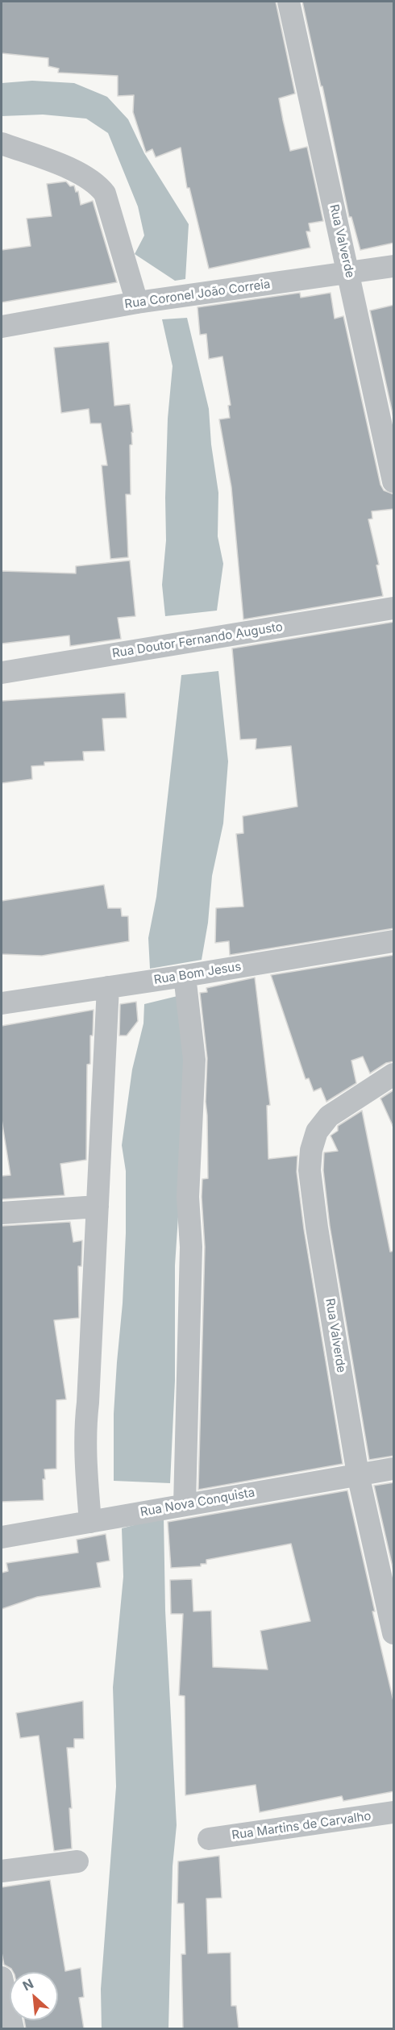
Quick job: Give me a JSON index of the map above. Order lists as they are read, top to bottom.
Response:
{
  "streets": {
    "street": [
      "Rua Valverde",
      "Rua Coronel João Correia",
      "Rua Doutor Fernando Augusto",
      "Rua Bom Jesus",
      "Rua Nova Conquista",
      "Rua Martins de Carvalho"
    ]
  },
  "crossings": [
    ["Rua Valverde", "Rua Coronel João Correia"],
    ["Rua Valverde", "Rua Nova Conquista"]
  ],
  "north": "top left"
}
